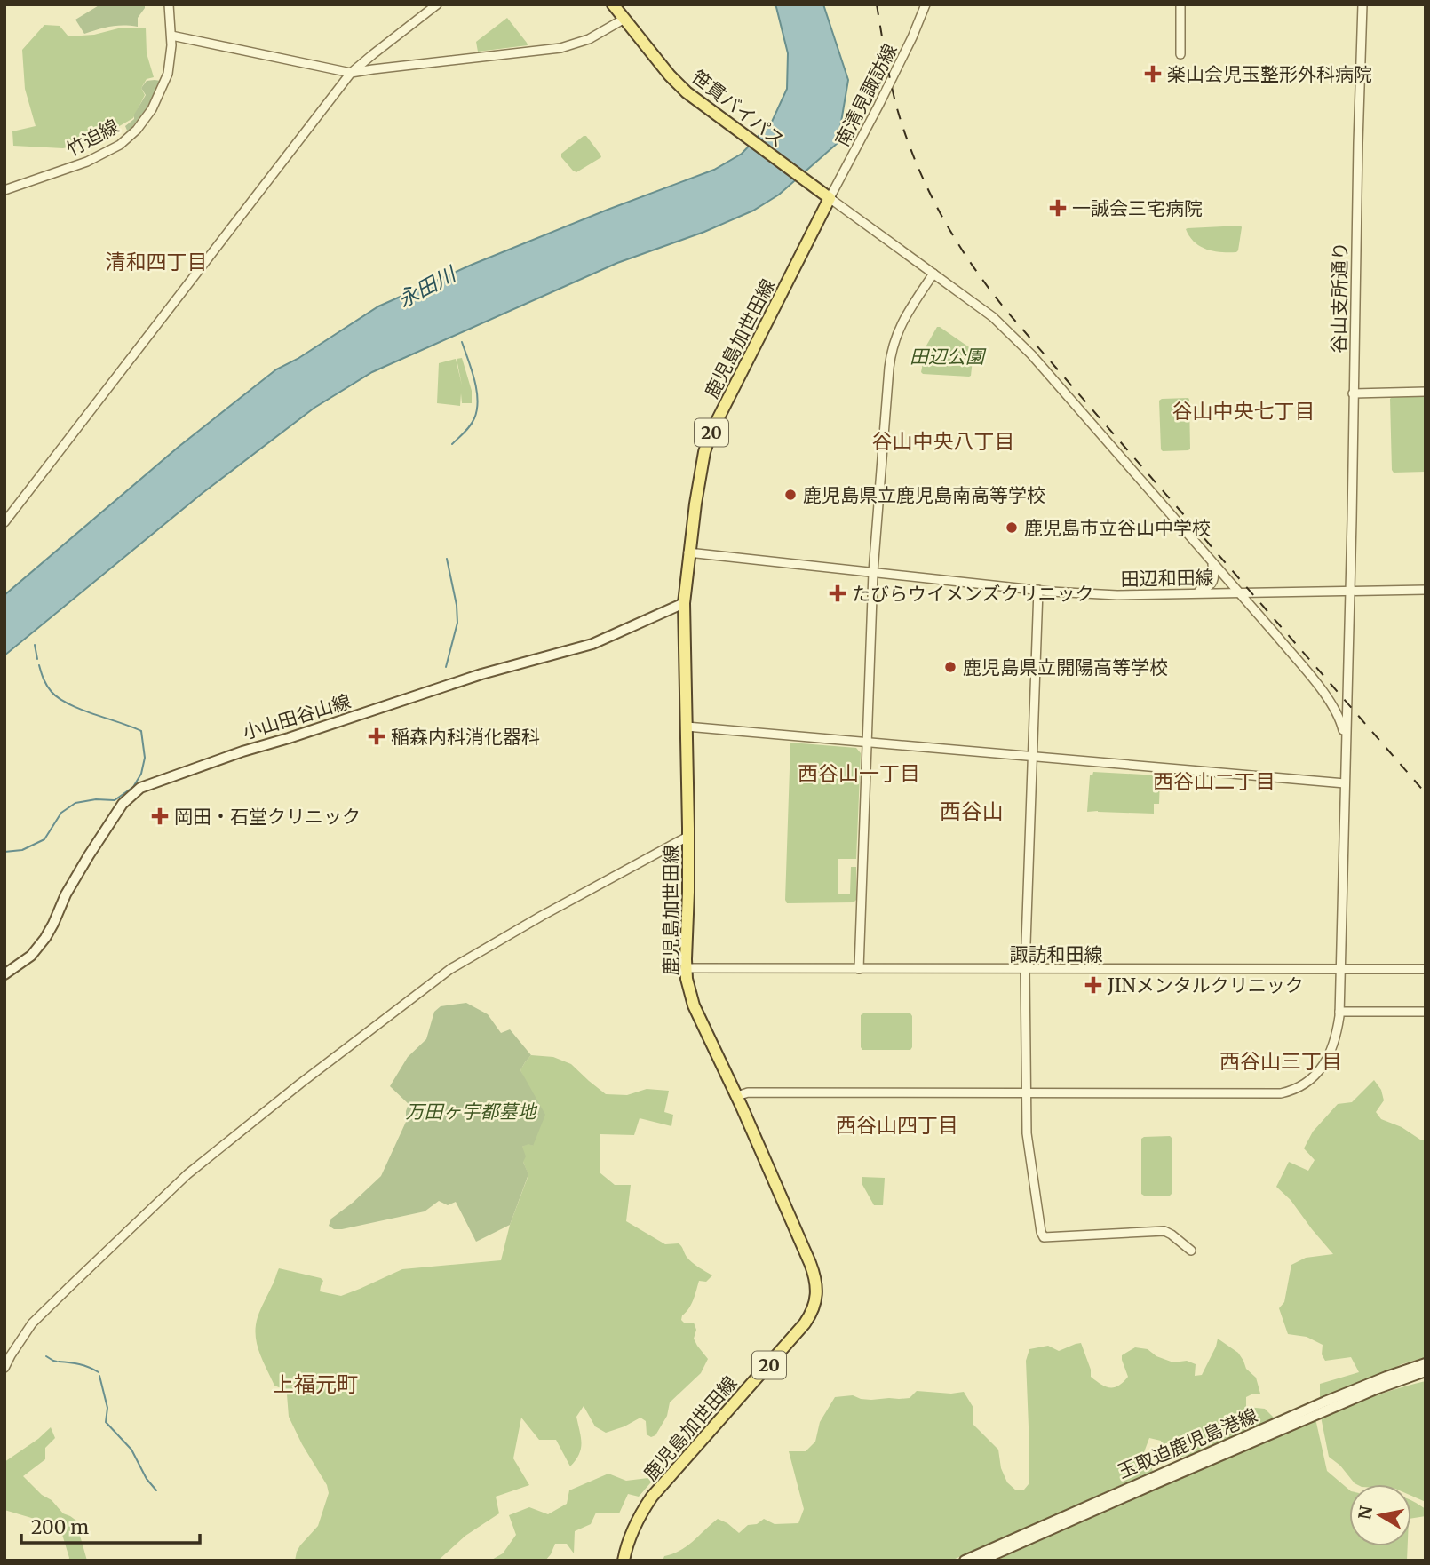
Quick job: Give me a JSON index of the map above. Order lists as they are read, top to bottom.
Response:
{
  "streets": {
    "main road": [
      "笹貫バイパス",
      "鹿児島加世田線",
      "20",
      "小山田谷山線",
      "玉取迫鹿児島港線"
    ],
    "street": [
      "南清見諏訪線",
      "竹迫線",
      "谷山支所通り",
      "田辺和田線",
      "諏訪和田線"
    ]
  },
  "crossings": [
    ["南清見諏訪線", "笹貫バイパス"],
    ["南清見諏訪線", "鹿児島加世田線"],
    ["笹貫バイパス", "鹿児島加世田線"],
    ["谷山支所通り", "田辺和田線"],
    ["鹿児島加世田線", "田辺和田線"],
    ["鹿児島加世田線", "小山田谷山線"],
    ["鹿児島加世田線", "諏訪和田線"]
  ],
  "districts": [
    "清和四丁目",
    "谷山中央七丁目",
    "谷山中央八丁目",
    "西谷山一丁目",
    "西谷山二丁目",
    "西谷山",
    "西谷山三丁目",
    "西谷山四丁目",
    "上福元町"
  ],
  "water": ["永田川"],
  "parks": ["田辺公園", "万田ヶ宇都墓地"],
  "places": {
    "health": [
      "楽山会児玉整形外科病院",
      "一誠会三宅病院",
      "たびらウイメンズクリニック",
      "稲森内科消化器科",
      "岡田・石堂クリニック",
      "JINメンタルクリニック"
    ],
    "other": ["鹿児島県立鹿児島南高等学校", "鹿児島市立谷山中学校", "鹿児島県立開陽高等学校"]
  },
  "scale_bar": "200 m",
  "north": "left"
}
